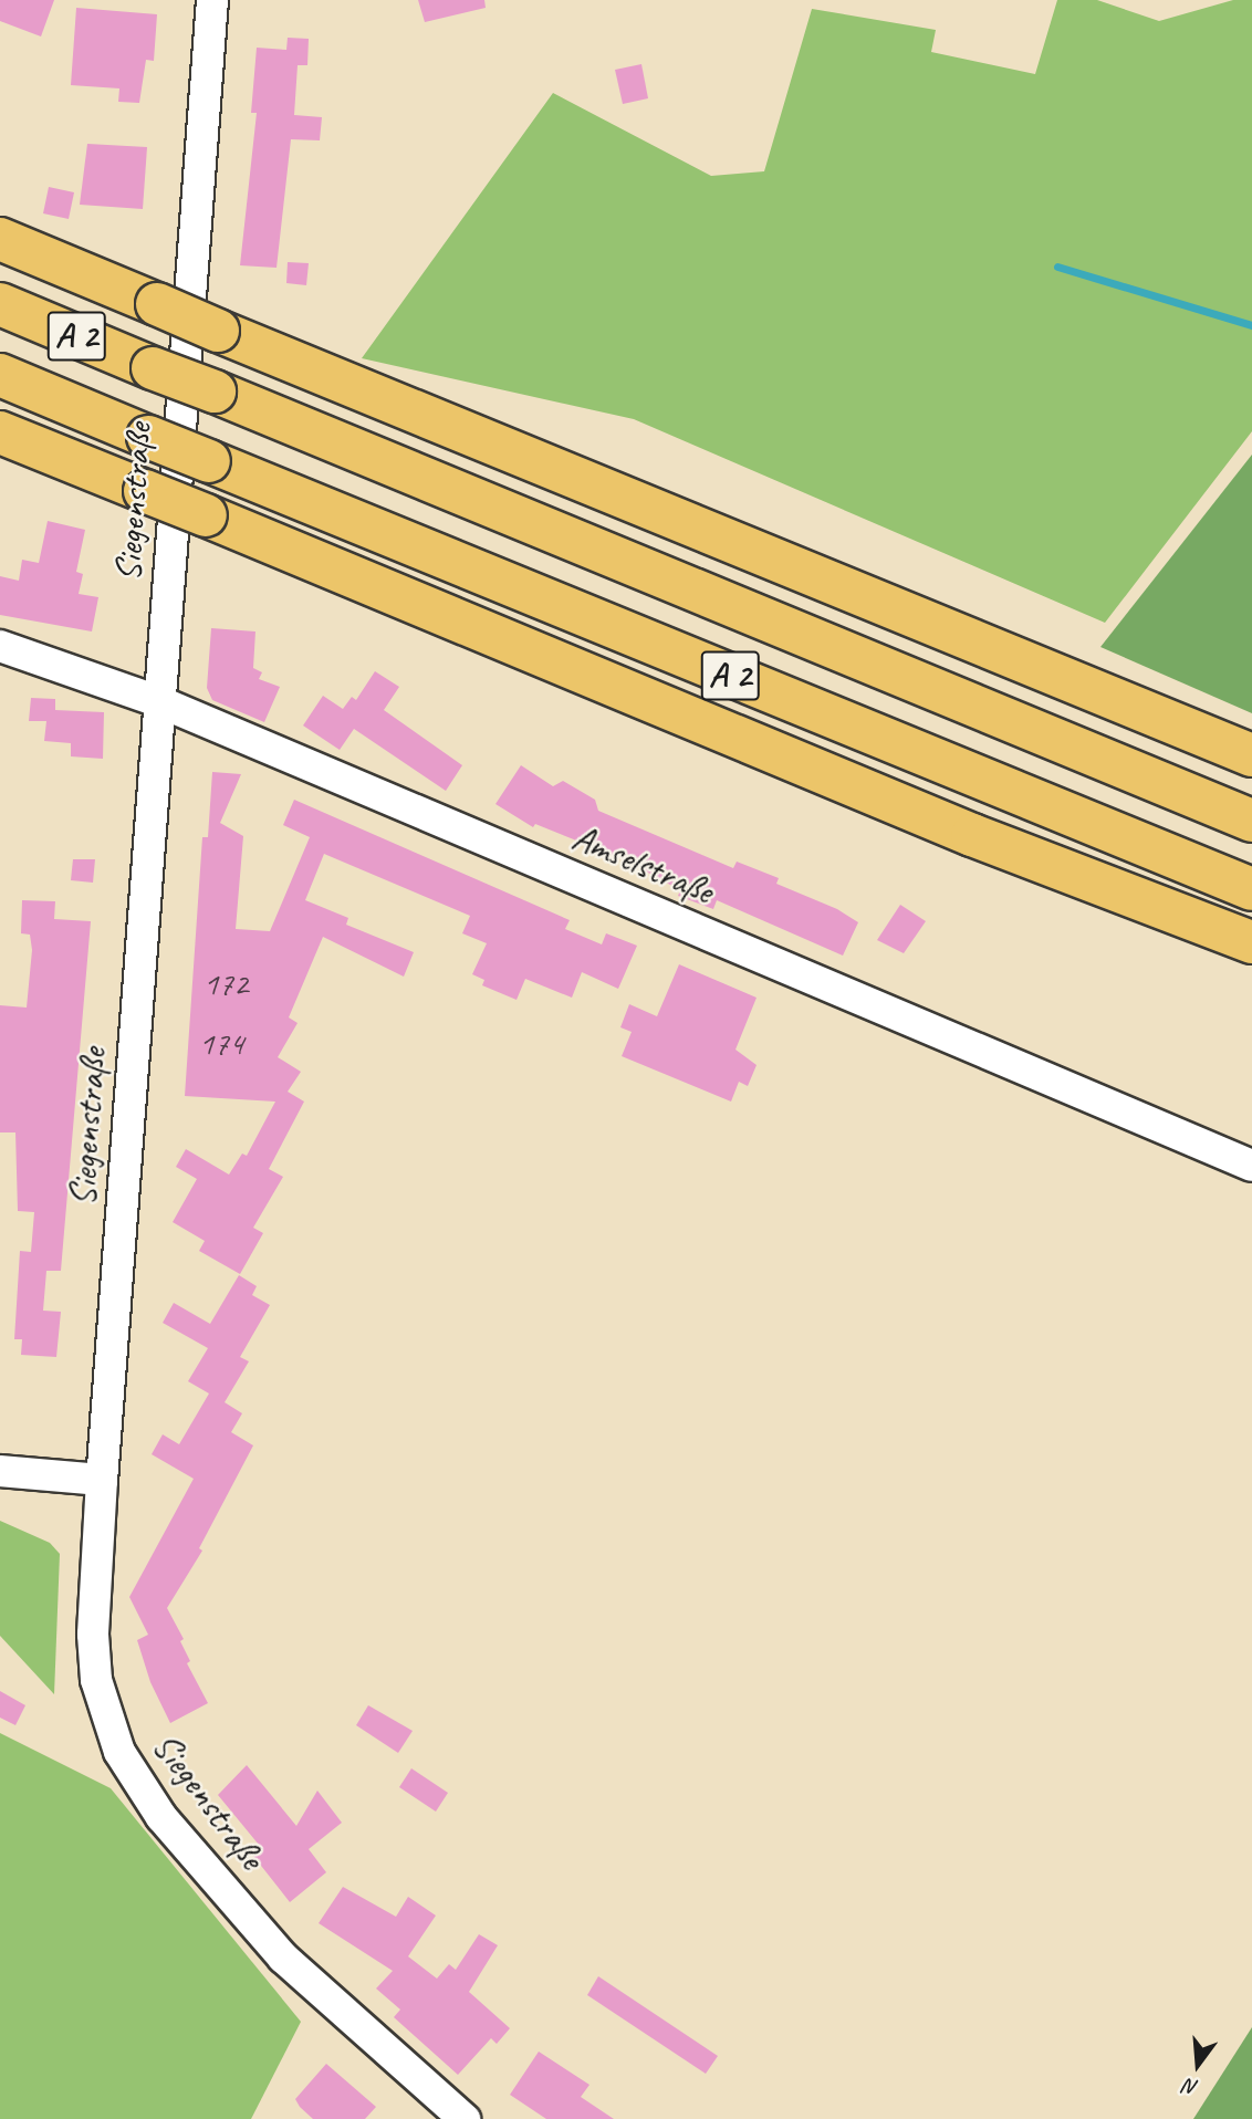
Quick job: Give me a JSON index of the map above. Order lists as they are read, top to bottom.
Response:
{
  "streets": {
    "highway": ["A 2"],
    "street": ["Siegenstraße", "Amselstraße"]
  },
  "crossings": [
    ["Siegenstraße", "Amselstraße"]
  ],
  "house_numbers": ["172", "174"],
  "north": "bottom"
}
